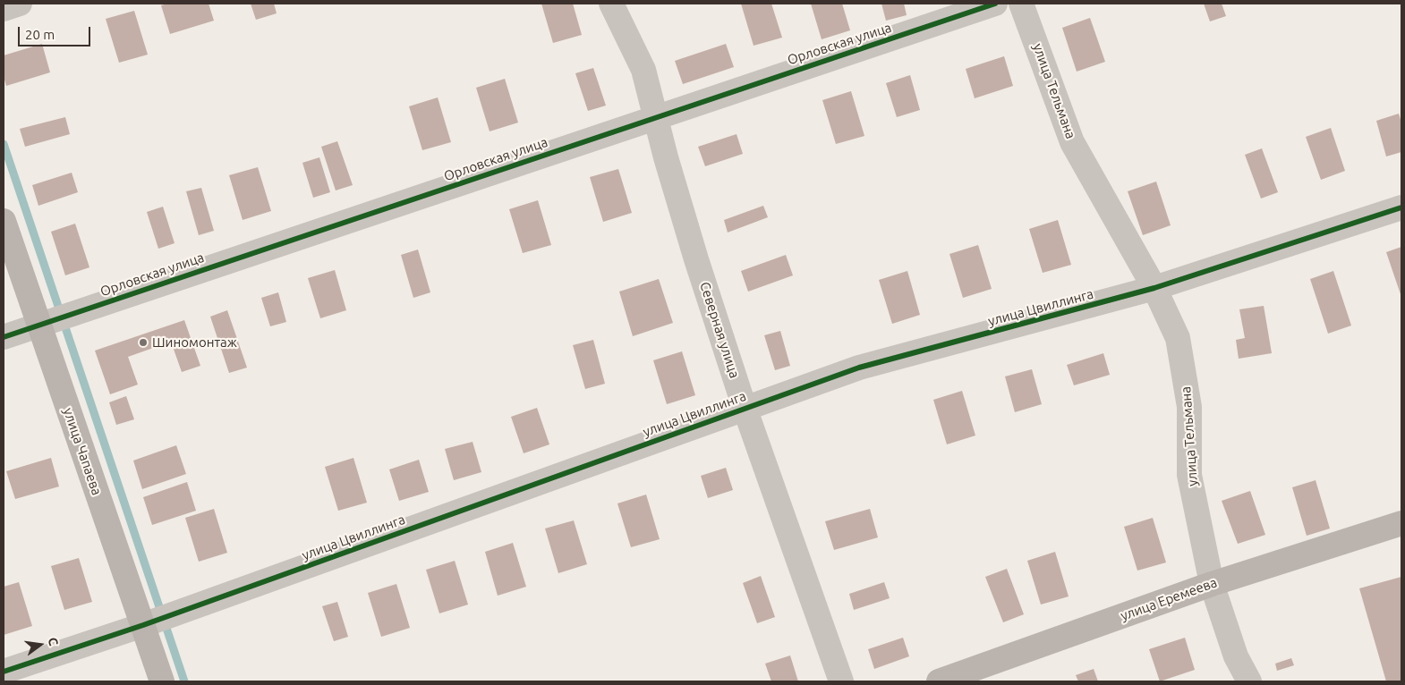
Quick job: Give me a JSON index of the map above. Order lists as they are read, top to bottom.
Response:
{
  "streets": {
    "street": [
      "Орловская улица",
      "улица Тельмана",
      "улица Цвиллинга",
      "Северная улица",
      "улица Чапаева",
      "улица Еремеева"
    ]
  },
  "crossings": [
    ["Орловская улица", "Северная улица"],
    ["Орловская улица", "улица Чапаева"],
    ["улица Тельмана", "улица Цвиллинга"],
    ["улица Тельмана", "улица Еремеева"],
    ["улица Цвиллинга", "Северная улица"],
    ["улица Цвиллинга", "улица Чапаева"]
  ],
  "places": ["Шиномонтаж"],
  "scale_bar": "20 m",
  "north": "right"
}
